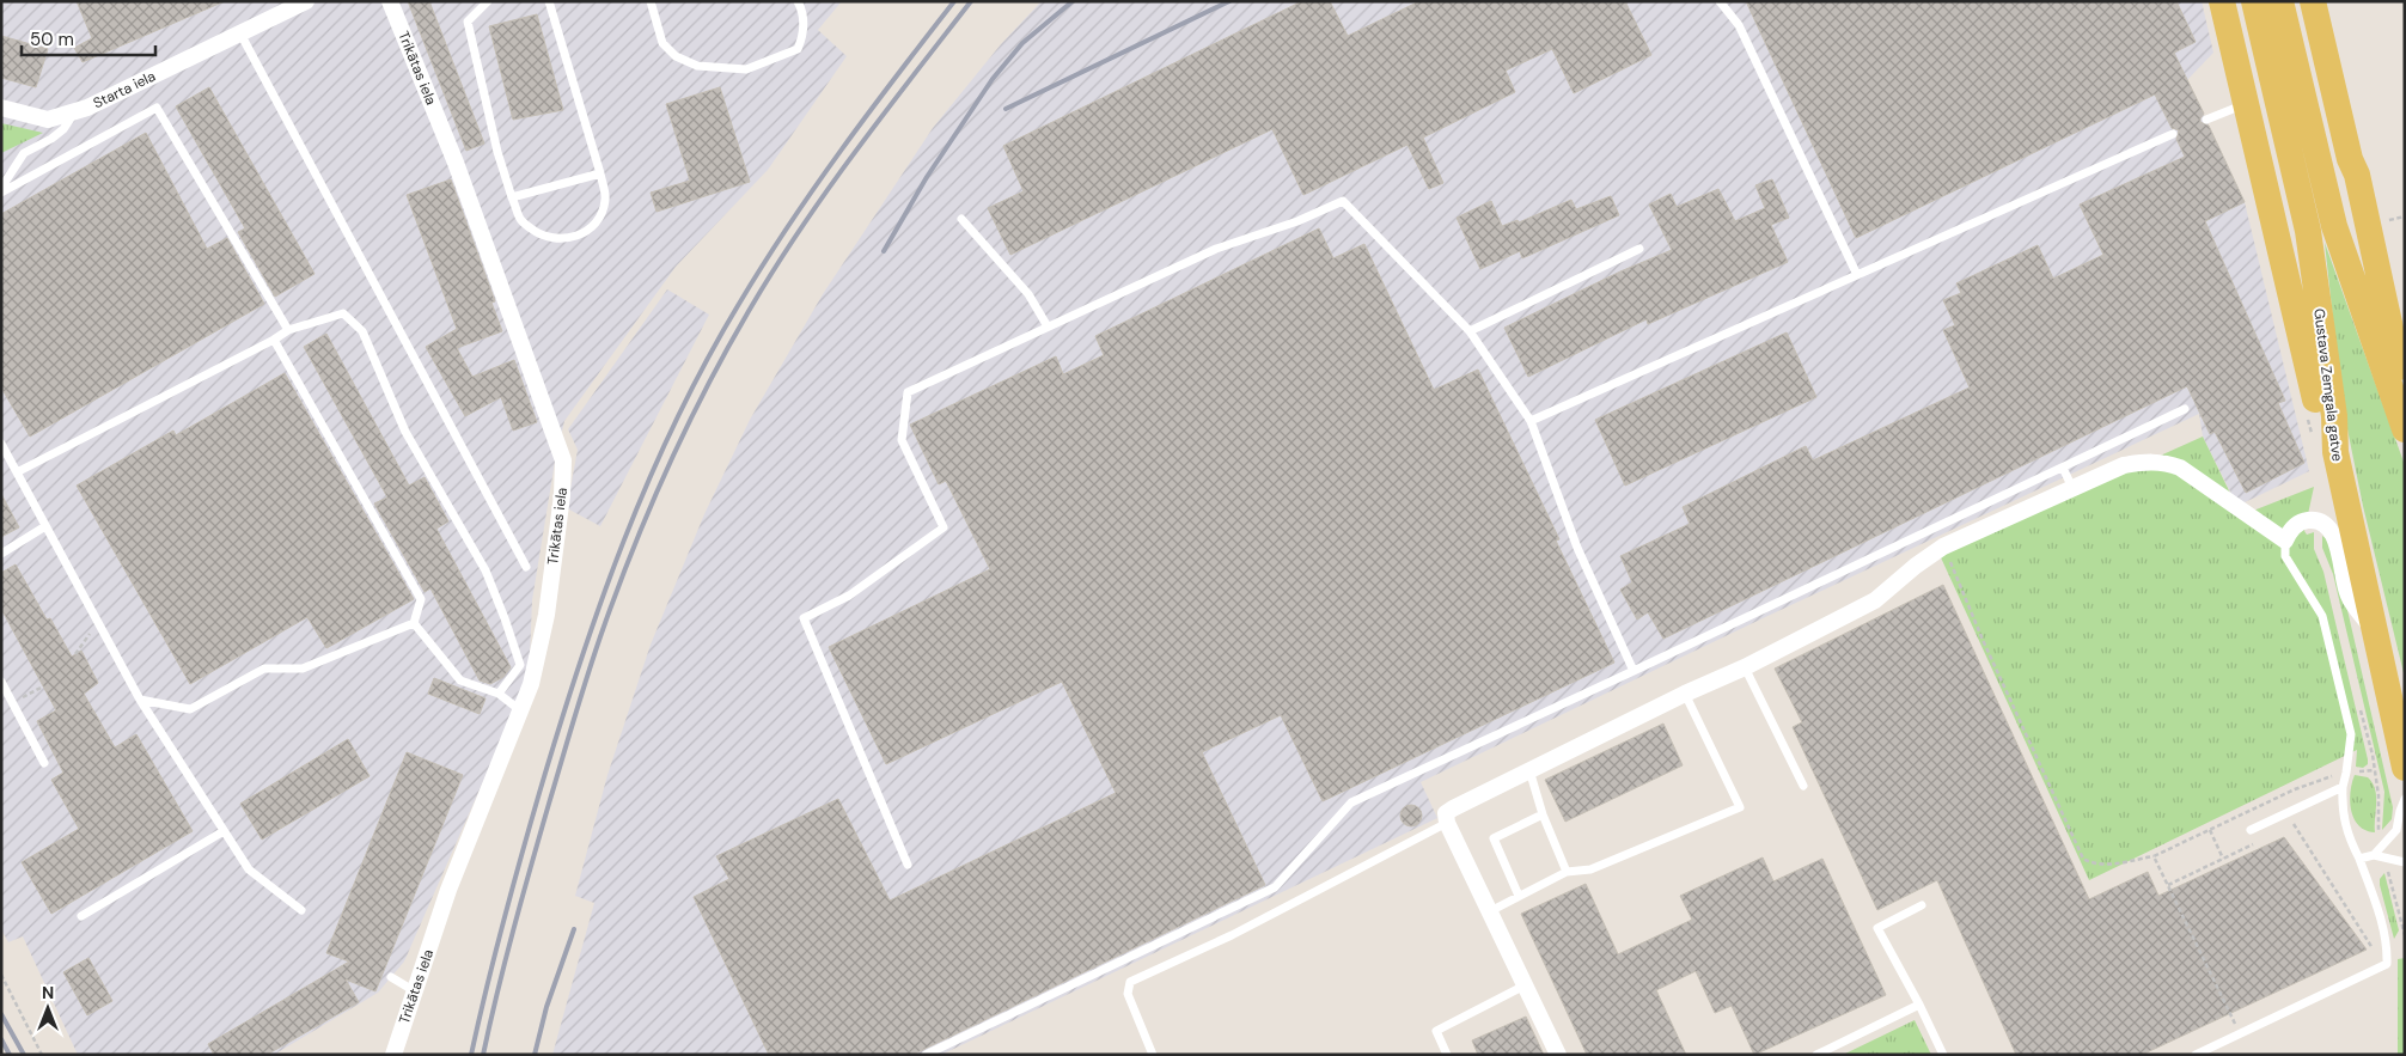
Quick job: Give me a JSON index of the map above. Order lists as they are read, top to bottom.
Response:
{
  "streets": {
    "main road": ["Gustava Zemgala gatve"],
    "street": ["Trikātas iela", "Starta iela"]
  },
  "scale_bar": "50 m",
  "north": "top"
}
